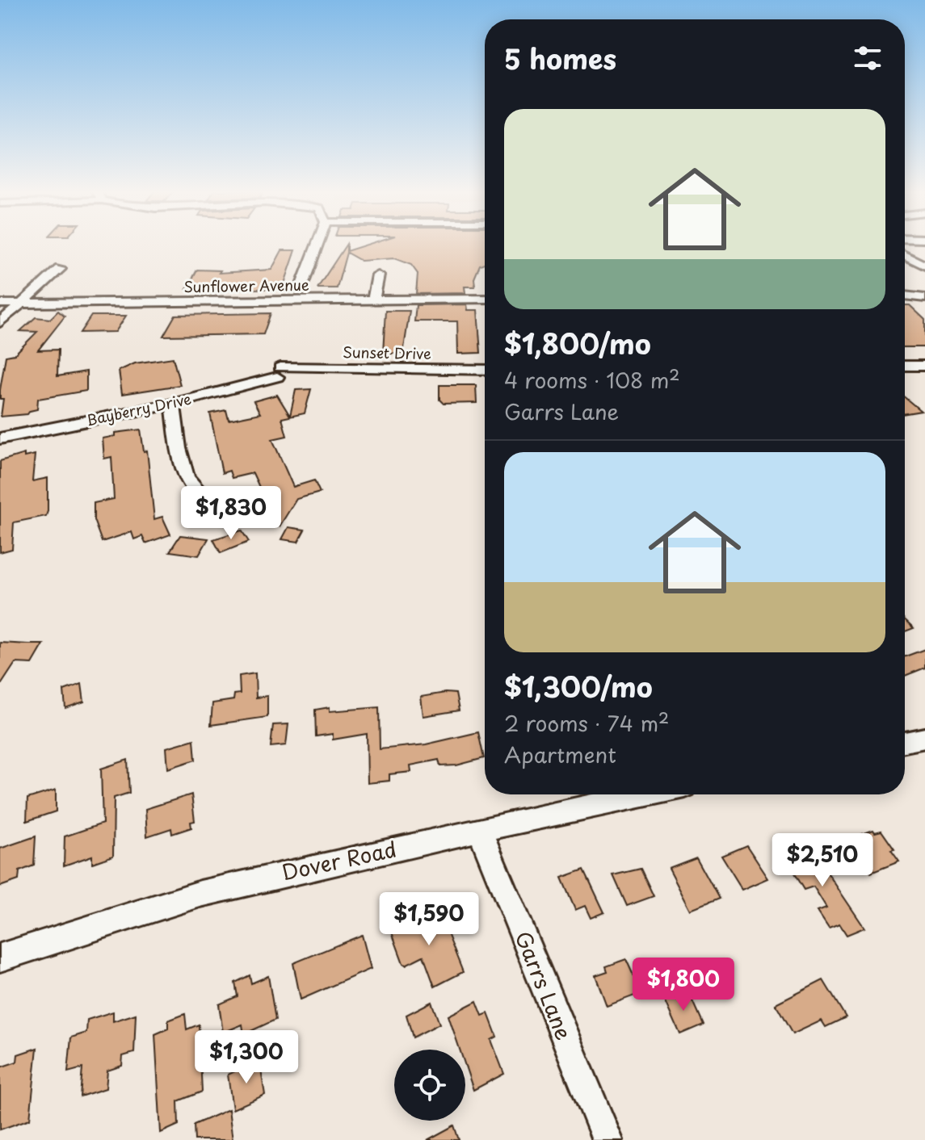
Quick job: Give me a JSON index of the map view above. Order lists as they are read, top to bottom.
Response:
{
  "streets": {
    "street": [
      "Sunflower Avenue",
      "Sunset Drive",
      "Bayberry Drive",
      "Dover Road",
      "Garrs Lane"
    ]
  },
  "crossings": [
    ["Sunset Drive", "Bayberry Drive"],
    ["Dover Road", "Garrs Lane"]
  ],
  "page": {
    "heading": "5 homes",
    "list": [
      {
        "name": "$1,800/mo",
        "note": "4 rooms · 108 m² · Garrs Lane"
      },
      {
        "name": "$1,300/mo",
        "note": "2 rooms · 74 m² · Apartment"
      }
    ],
    "price": [
      "$1,830",
      "$2,510",
      "$1,590",
      "$1,800",
      "$1,300"
    ]
  }
}
